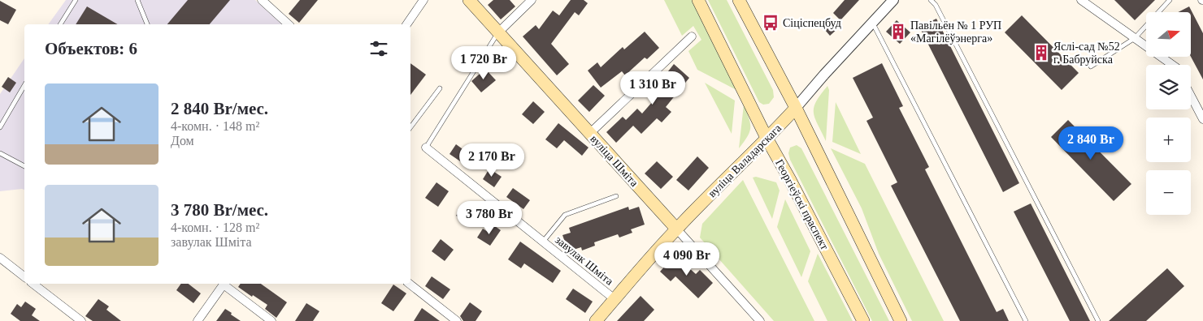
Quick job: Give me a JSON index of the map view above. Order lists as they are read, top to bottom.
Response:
{
  "streets": {
    "main road": ["вуліца Шміта", "вуліца Валадарскага", "Георгіеўскі праспект"],
    "street": ["завулак Шміта"]
  },
  "crossings": [
    ["вуліца Шміта", "вуліца Валадарскага"],
    ["вуліца Валадарскага", "Георгіеўскі праспект"],
    ["вуліца Валадарскага", "завулак Шміта"]
  ],
  "places": {
    "bus stop": ["Сіціспецбуд"],
    "building": ["Павільён № 1 РУП «Магілёўэнерга»", "Яслі-сад №52 г. Бабруйска"]
  },
  "north": "right",
  "page": {
    "map_buttons": ["+", "−"],
    "heading": "Объектов: 6",
    "price": [
      "1 720 Br",
      "1 310 Br",
      "2 840 Br",
      "2 170 Br",
      "3 780 Br",
      "4 090 Br"
    ],
    "list": [
      {
        "name": "2 840 Br/мес.",
        "note": "4-комн. · 148 m² · Дом"
      },
      {
        "name": "3 780 Br/мес.",
        "note": "4-комн. · 128 m² · завулак Шміта"
      }
    ]
  }
}
